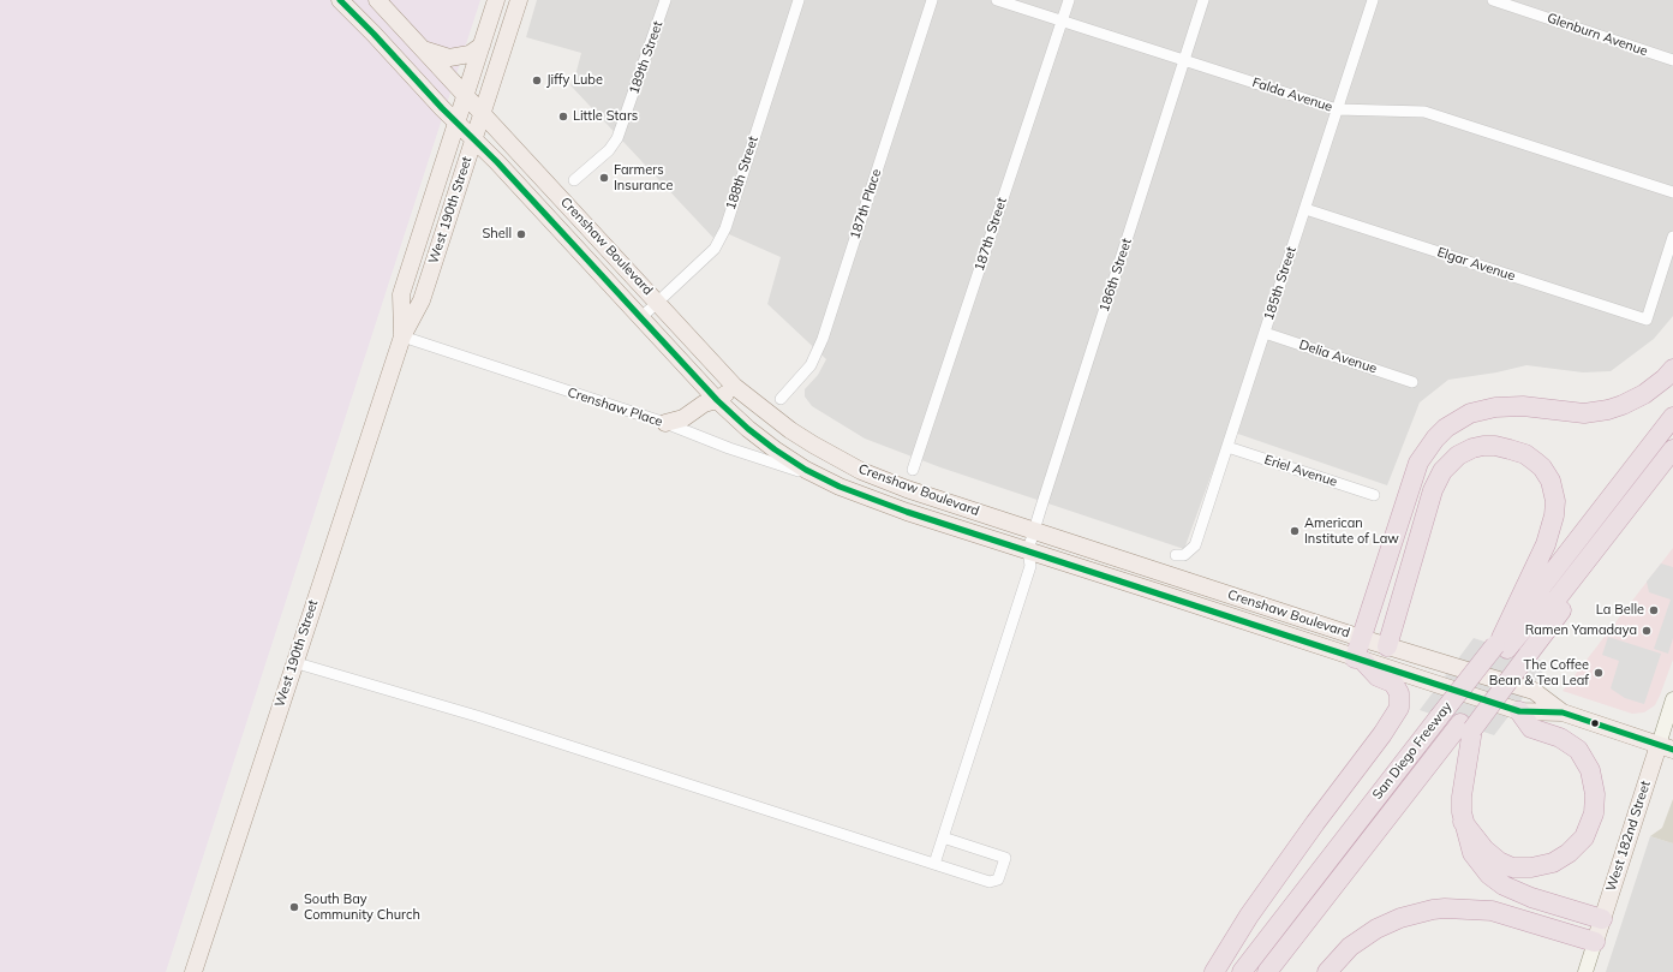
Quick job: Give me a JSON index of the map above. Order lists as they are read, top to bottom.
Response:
{
  "streets": {
    "highway": ["San Diego Freeway"],
    "main road": ["West 190th Street", "Crenshaw Boulevard", "West 182nd Street"],
    "street": [
      "Glenburn Avenue",
      "189th Street",
      "Falda Avenue",
      "188th Street",
      "187th Place",
      "187th Street",
      "Elgar Avenue",
      "186th Street",
      "185th Street",
      "Delia Avenue",
      "Crenshaw Place",
      "Eriel Avenue"
    ]
  },
  "crossings": [
    ["Falda Avenue", "187th Street"],
    ["Falda Avenue", "186th Street"],
    ["Falda Avenue", "185th Street"],
    ["188th Street", "Crenshaw Boulevard"],
    ["West 190th Street", "Crenshaw Boulevard"],
    ["West 190th Street", "Crenshaw Place"],
    ["Crenshaw Boulevard", "186th Street"],
    ["Crenshaw Boulevard", "Crenshaw Place"],
    ["Crenshaw Boulevard", "West 182nd Street"],
    ["Elgar Avenue", "185th Street"],
    ["185th Street", "Delia Avenue"],
    ["185th Street", "Eriel Avenue"]
  ],
  "places": [
    "Jiffy Lube",
    "Little Stars",
    "Farmers Insurance",
    "Shell",
    "American Institute of Law",
    "La Belle",
    "Ramen Yamadaya",
    "The Coffee Bean & Tea Leaf",
    "South Bay Community Church"
  ]
}
